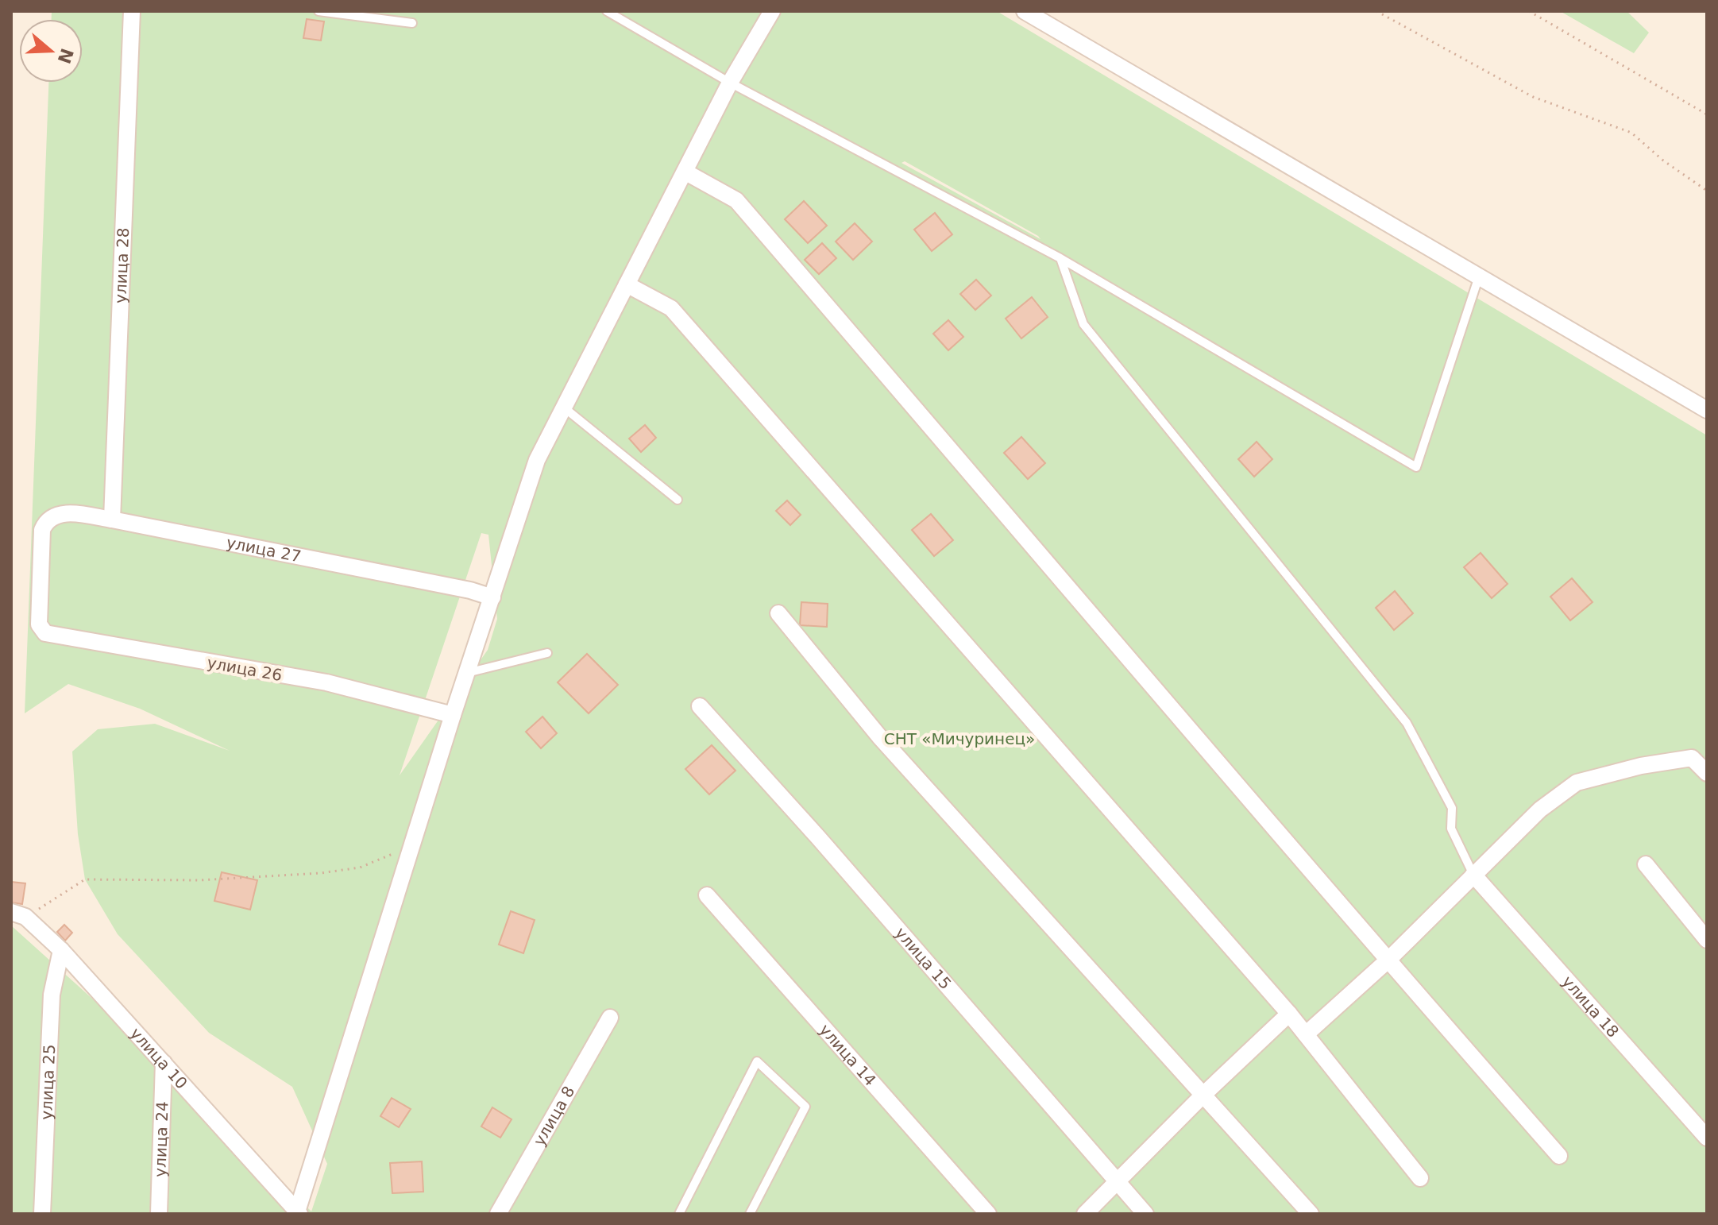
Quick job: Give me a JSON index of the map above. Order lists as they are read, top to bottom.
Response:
{
  "streets": {
    "street": [
      "улица 28",
      "улица 27",
      "улица 26",
      "улица 15",
      "улица 18",
      "улица 14",
      "улица 10",
      "улица 25",
      "улица 8",
      "улица 24"
    ]
  },
  "crossings": [
    ["улица 28", "улица 27"],
    ["улица 27", "улица 26"],
    ["улица 10", "улица 25"],
    ["улица 10", "улица 24"]
  ],
  "parks": ["СНТ «Мичуринец»"],
  "north": "right"
}
